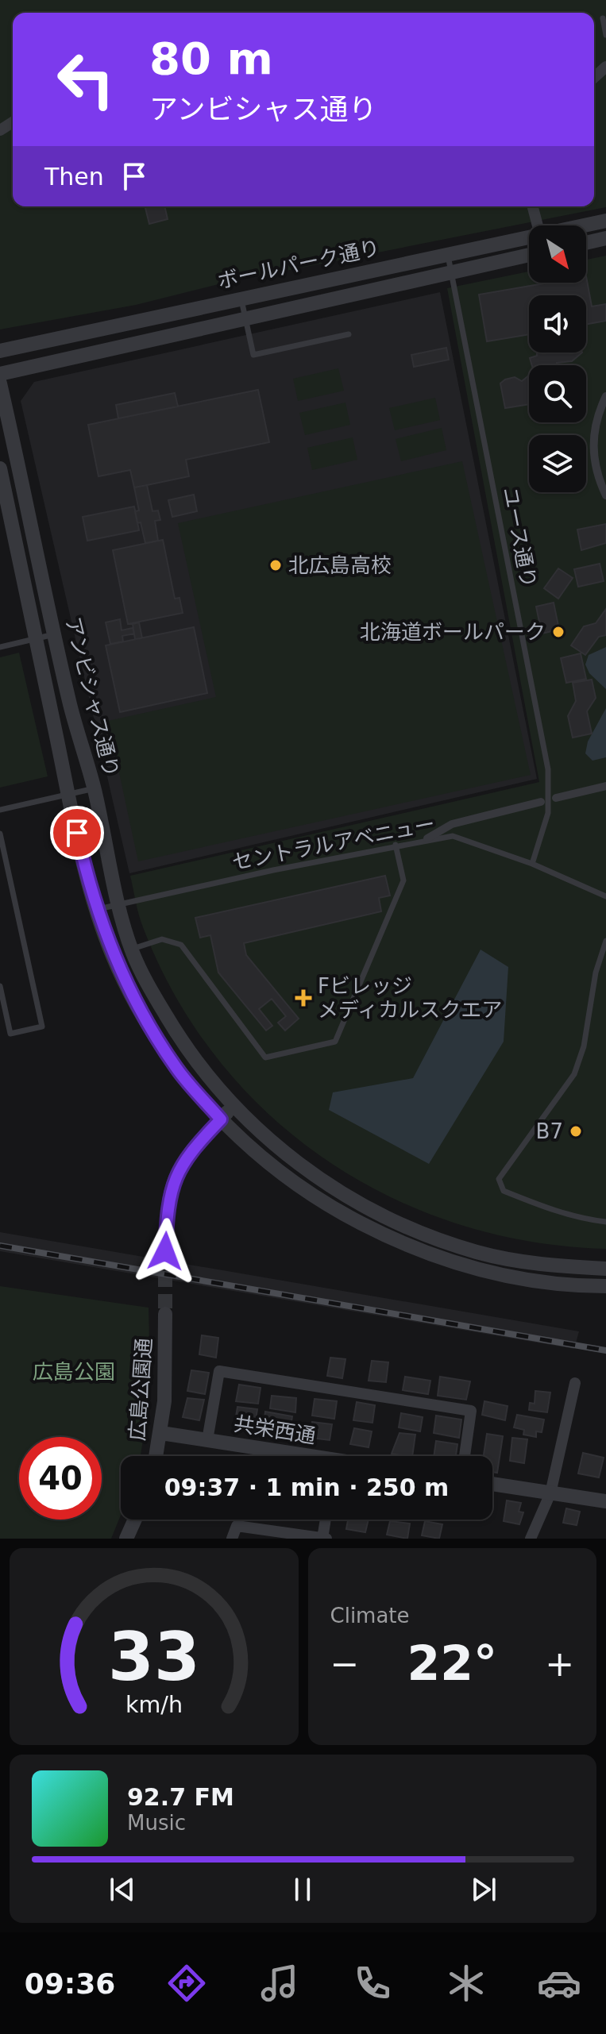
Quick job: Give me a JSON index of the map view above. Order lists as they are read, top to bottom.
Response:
{
  "streets": {
    "street": [
      "ボールパーク通り",
      "アンビシャス通り",
      "広島公園通",
      "共栄西通"
    ],
    "lane": ["ユース通り", "セントラルアベニュー"]
  },
  "crossings": [
    ["ボールパーク通り", "ユース通り"],
    ["ユース通り", "セントラルアベニュー"],
    ["アンビシャス通り", "セントラルアベニュー"],
    ["広島公園通", "共栄西通"]
  ],
  "parks": ["広島公園"],
  "places": {
    "other": ["北広島高校", "北海道ボールパーク", "B7"],
    "health": ["Fビレッジ メディカルスクエア"]
  },
  "north": "bottom right",
  "page": {
    "turn": ["80 m", "アンビシャス通り"],
    "then": "Then",
    "limit": "40",
    "trip": "09:37 · 1 min · 250 m",
    "tile": "Climate",
    "heat": ["−", "22°", "+"],
    "song": ["92.7 FM", "Music"],
    "tabs": "09:36",
    "gauge": ["33", "km/h"]
  }
}
